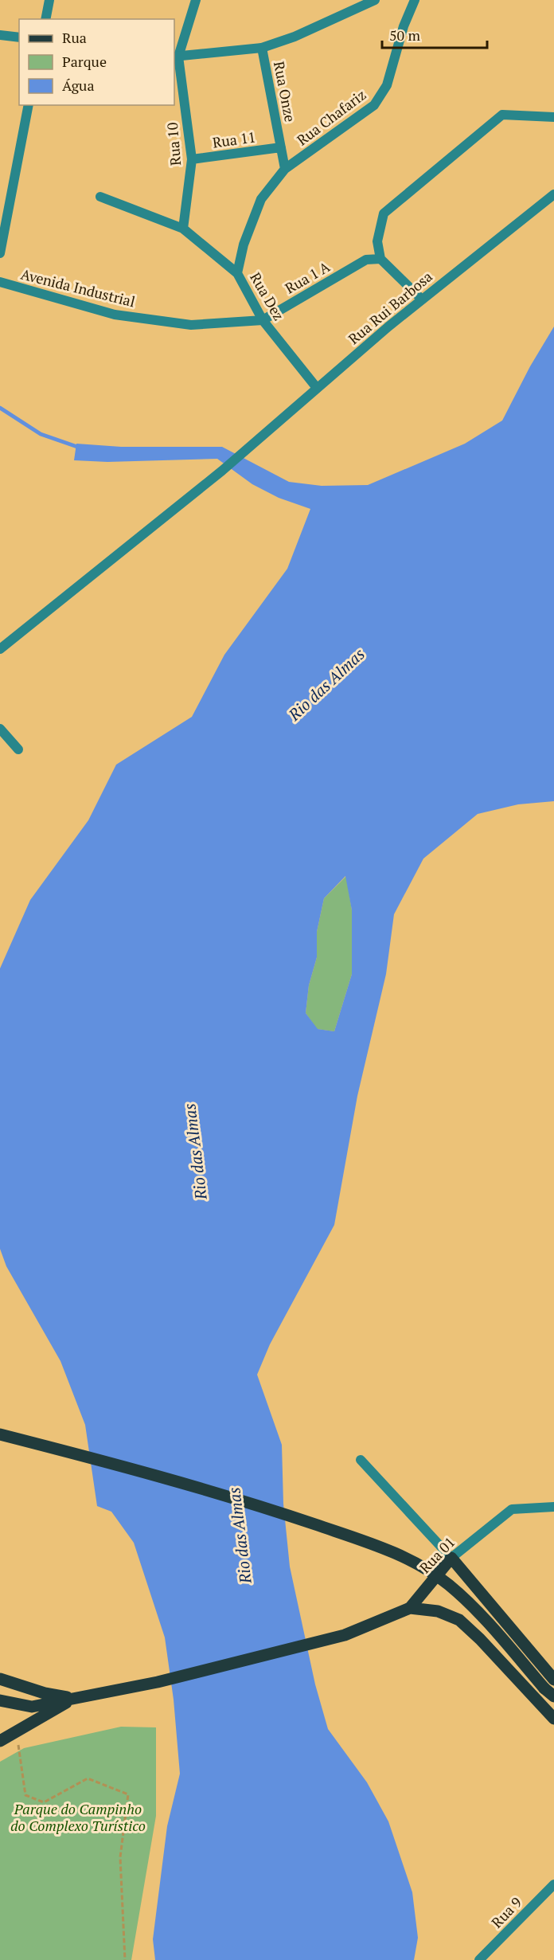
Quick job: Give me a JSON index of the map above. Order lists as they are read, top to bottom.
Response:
{
  "streets": {
    "main road": ["Rua 01"],
    "street": [
      "Rua Onze",
      "Rua Chafariz",
      "Rua 11",
      "Rua 10",
      "Rua 1 A",
      "Avenida Industrial",
      "Rua Dez",
      "Rua Rui Barbosa",
      "Rua 9"
    ]
  },
  "crossings": [
    ["Rua Onze", "Rua Chafariz"],
    ["Rua Onze", "Rua 11"],
    ["Rua Chafariz", "Rua Dez"],
    ["Rua 11", "Rua 10"],
    ["Rua 10", "Rua Dez"],
    ["Rua 1 A", "Avenida Industrial"],
    ["Rua 1 A", "Rua Dez"],
    ["Avenida Industrial", "Rua Dez"],
    ["Rua Dez", "Rua Rui Barbosa"]
  ],
  "water": ["Rio das Almas"],
  "parks": ["Parque do Campinho do Complexo Turístico"],
  "legend": ["Rua", "Parque", "Água"],
  "scale_bar": "50 m"
}
